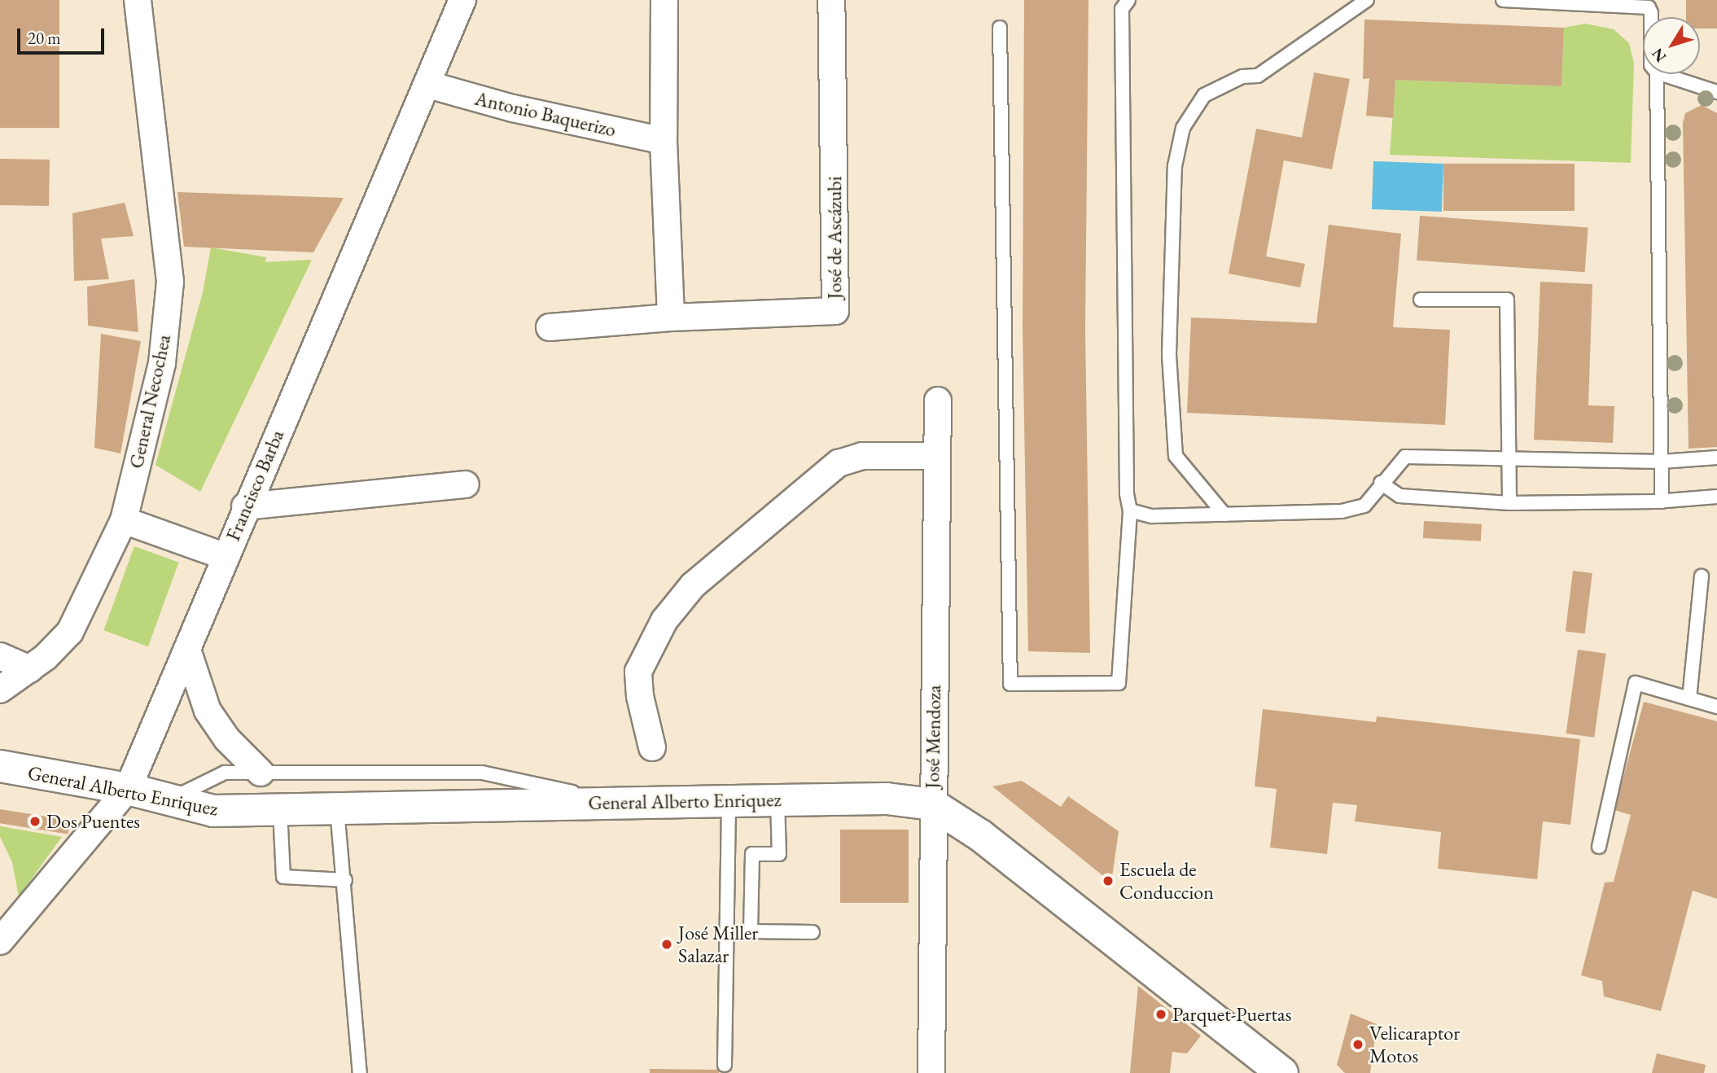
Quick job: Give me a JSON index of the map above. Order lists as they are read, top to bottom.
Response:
{
  "streets": {
    "main road": ["General Alberto Enriquez"],
    "street": [
      "Antonio Baquerizo",
      "José de Ascázubi",
      "General Necochea",
      "Francisco Barba",
      "José Mendoza"
    ]
  },
  "crossings": [
    ["Antonio Baquerizo", "Francisco Barba"],
    ["Francisco Barba", "General Alberto Enriquez"],
    ["José Mendoza", "General Alberto Enriquez"]
  ],
  "places": [
    "Dos Puentes",
    "Escuela de Conduccion",
    "José Miller Salazar",
    "Parquet-Puertas",
    "Velicaraptor Motos"
  ],
  "scale_bar": "20 m",
  "north": "bottom left"
}
